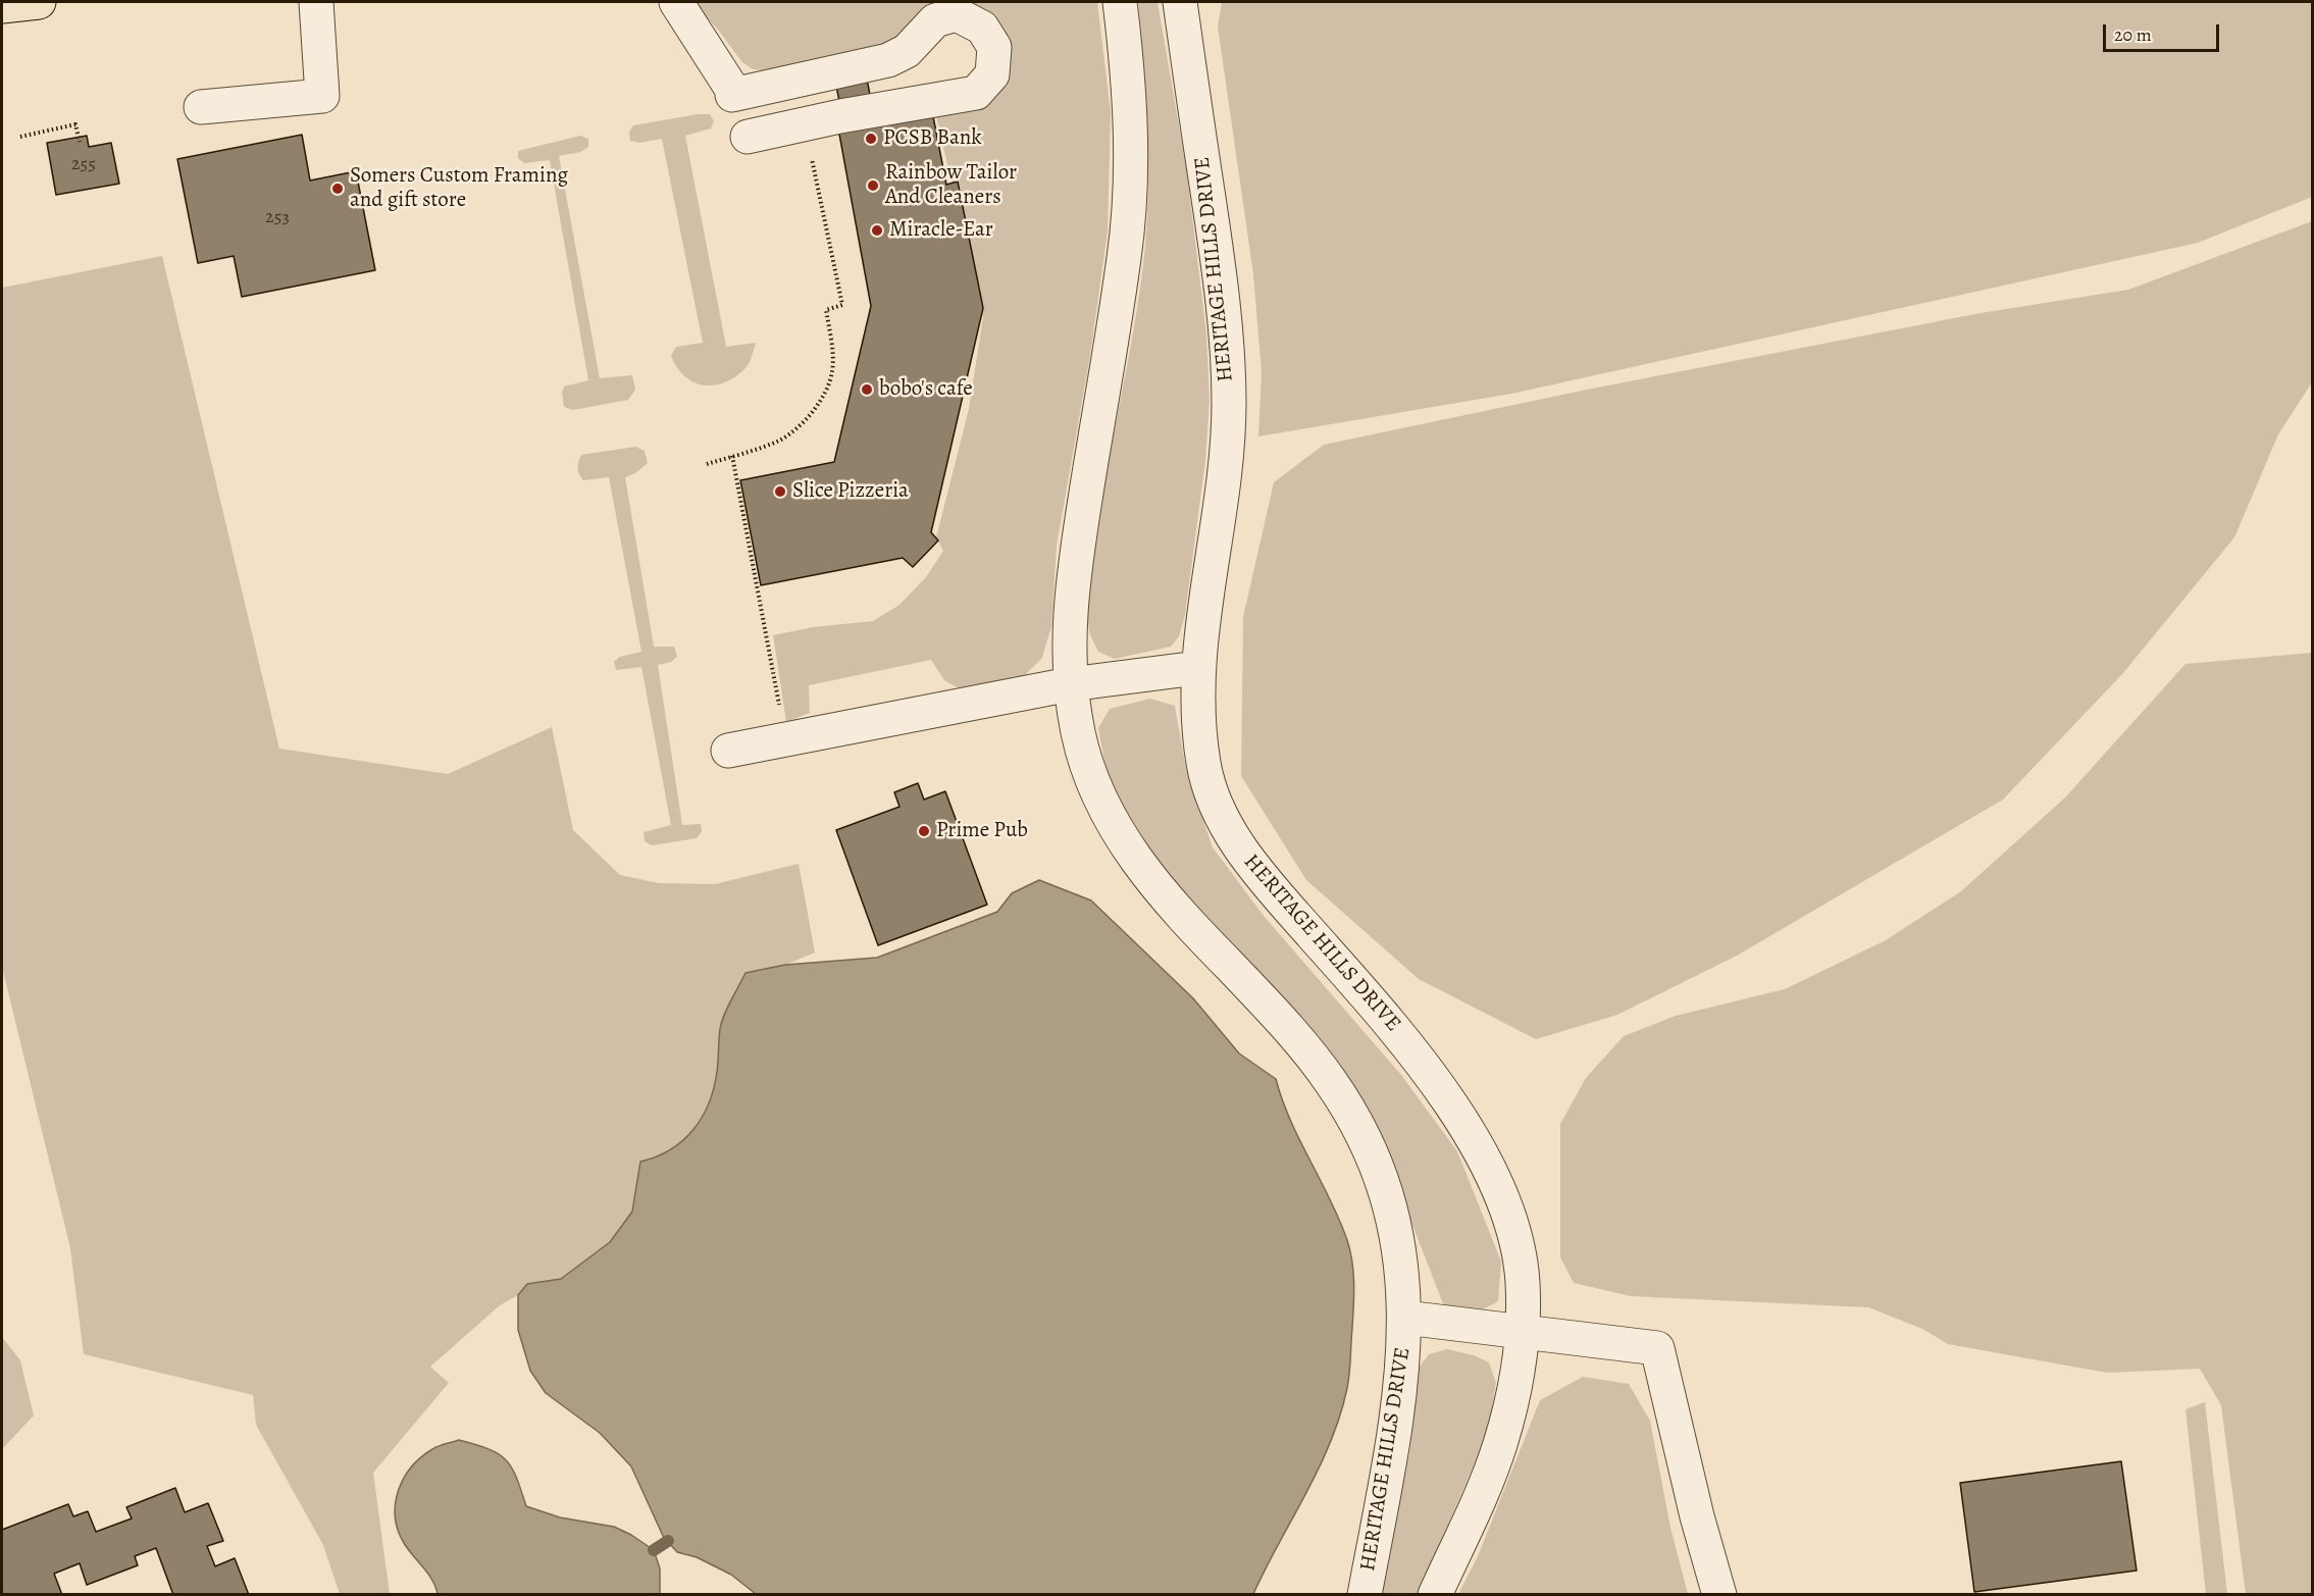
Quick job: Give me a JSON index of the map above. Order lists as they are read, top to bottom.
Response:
{
  "streets": {
    "street": ["HERITAGE HILLS DRIVE"]
  },
  "places": [
    "PCSB Bank",
    "Rainbow Tailor And Cleaners",
    "Somers Custom Framing and gift store",
    "Miracle-Ear",
    "bobo's cafe",
    "Slice Pizzeria",
    "Prime Pub"
  ],
  "house_numbers": ["255", "253"],
  "scale_bar": "20 m"
}
